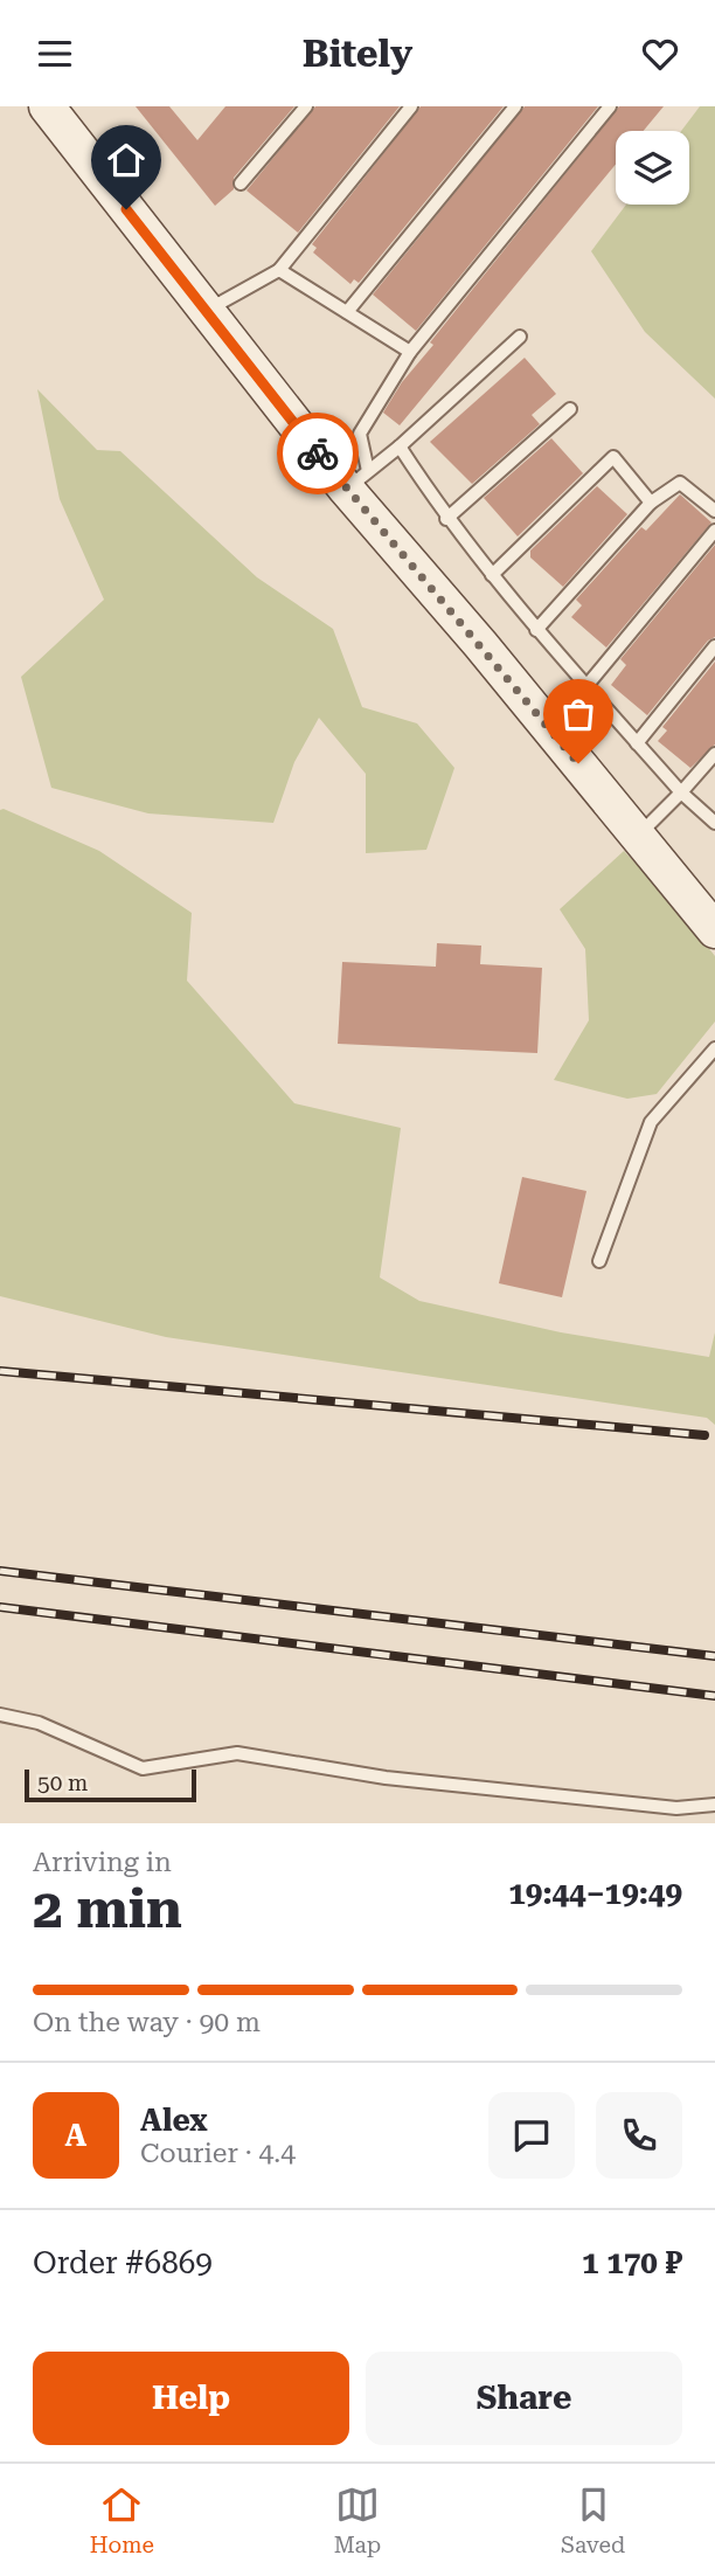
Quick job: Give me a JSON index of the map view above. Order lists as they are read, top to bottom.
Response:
{
  "scale_bar": "50 m",
  "page": {
    "header": "Bitely",
    "scale": "50 m",
    "heading": ["2 min", "Arriving in", "19:44–19:49"],
    "panel": [
      "Alex",
      "Courier · 4.4",
      "Order #6869",
      "1 170 ₽"
    ],
    "bar": "On the way · 90 m",
    "round": "A",
    "buttons": ["Help", "Share"],
    "tabs": ["Home", "Map", "Saved"]
  }
}
